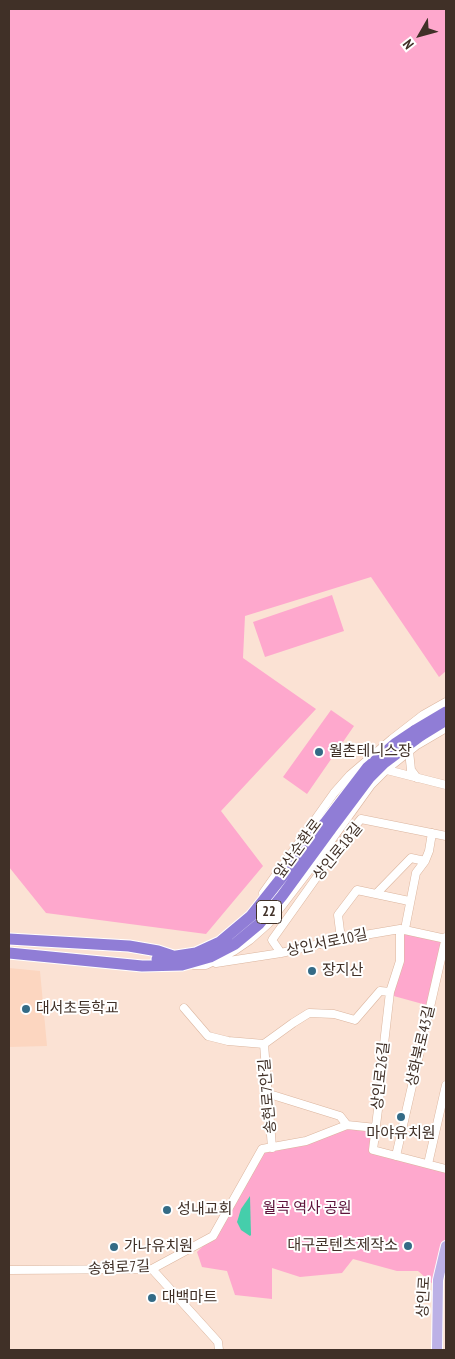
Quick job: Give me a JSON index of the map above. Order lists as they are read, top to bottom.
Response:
{
  "streets": {
    "highway": ["앞산순환로", "22"],
    "main road": ["상인로"],
    "street": [
      "상인로18길",
      "상인서로10길",
      "상화북로43길",
      "상인로26길",
      "송현로7안길",
      "송현로7길"
    ]
  },
  "crossings": [
    ["앞산순환로", "상인서로10길"],
    ["상인로18길", "상인서로10길"],
    ["상인로18길", "상인로26길"],
    ["상인서로10길", "상화북로43길"],
    ["상인서로10길", "상인로26길"],
    ["상화북로43길", "상인로26길"],
    ["상인로26길", "송현로7안길"],
    ["상인로26길", "송현로7길"],
    ["송현로7안길", "송현로7길"]
  ],
  "parks": ["월곡 역사 공원"],
  "places": [
    "월촌테니스장",
    "장지산",
    "대서초등학교",
    "마야유치원",
    "성내교회",
    "대구콘텐츠제작소",
    "가나유치원",
    "대백마트"
  ],
  "north": "bottom left"
}
